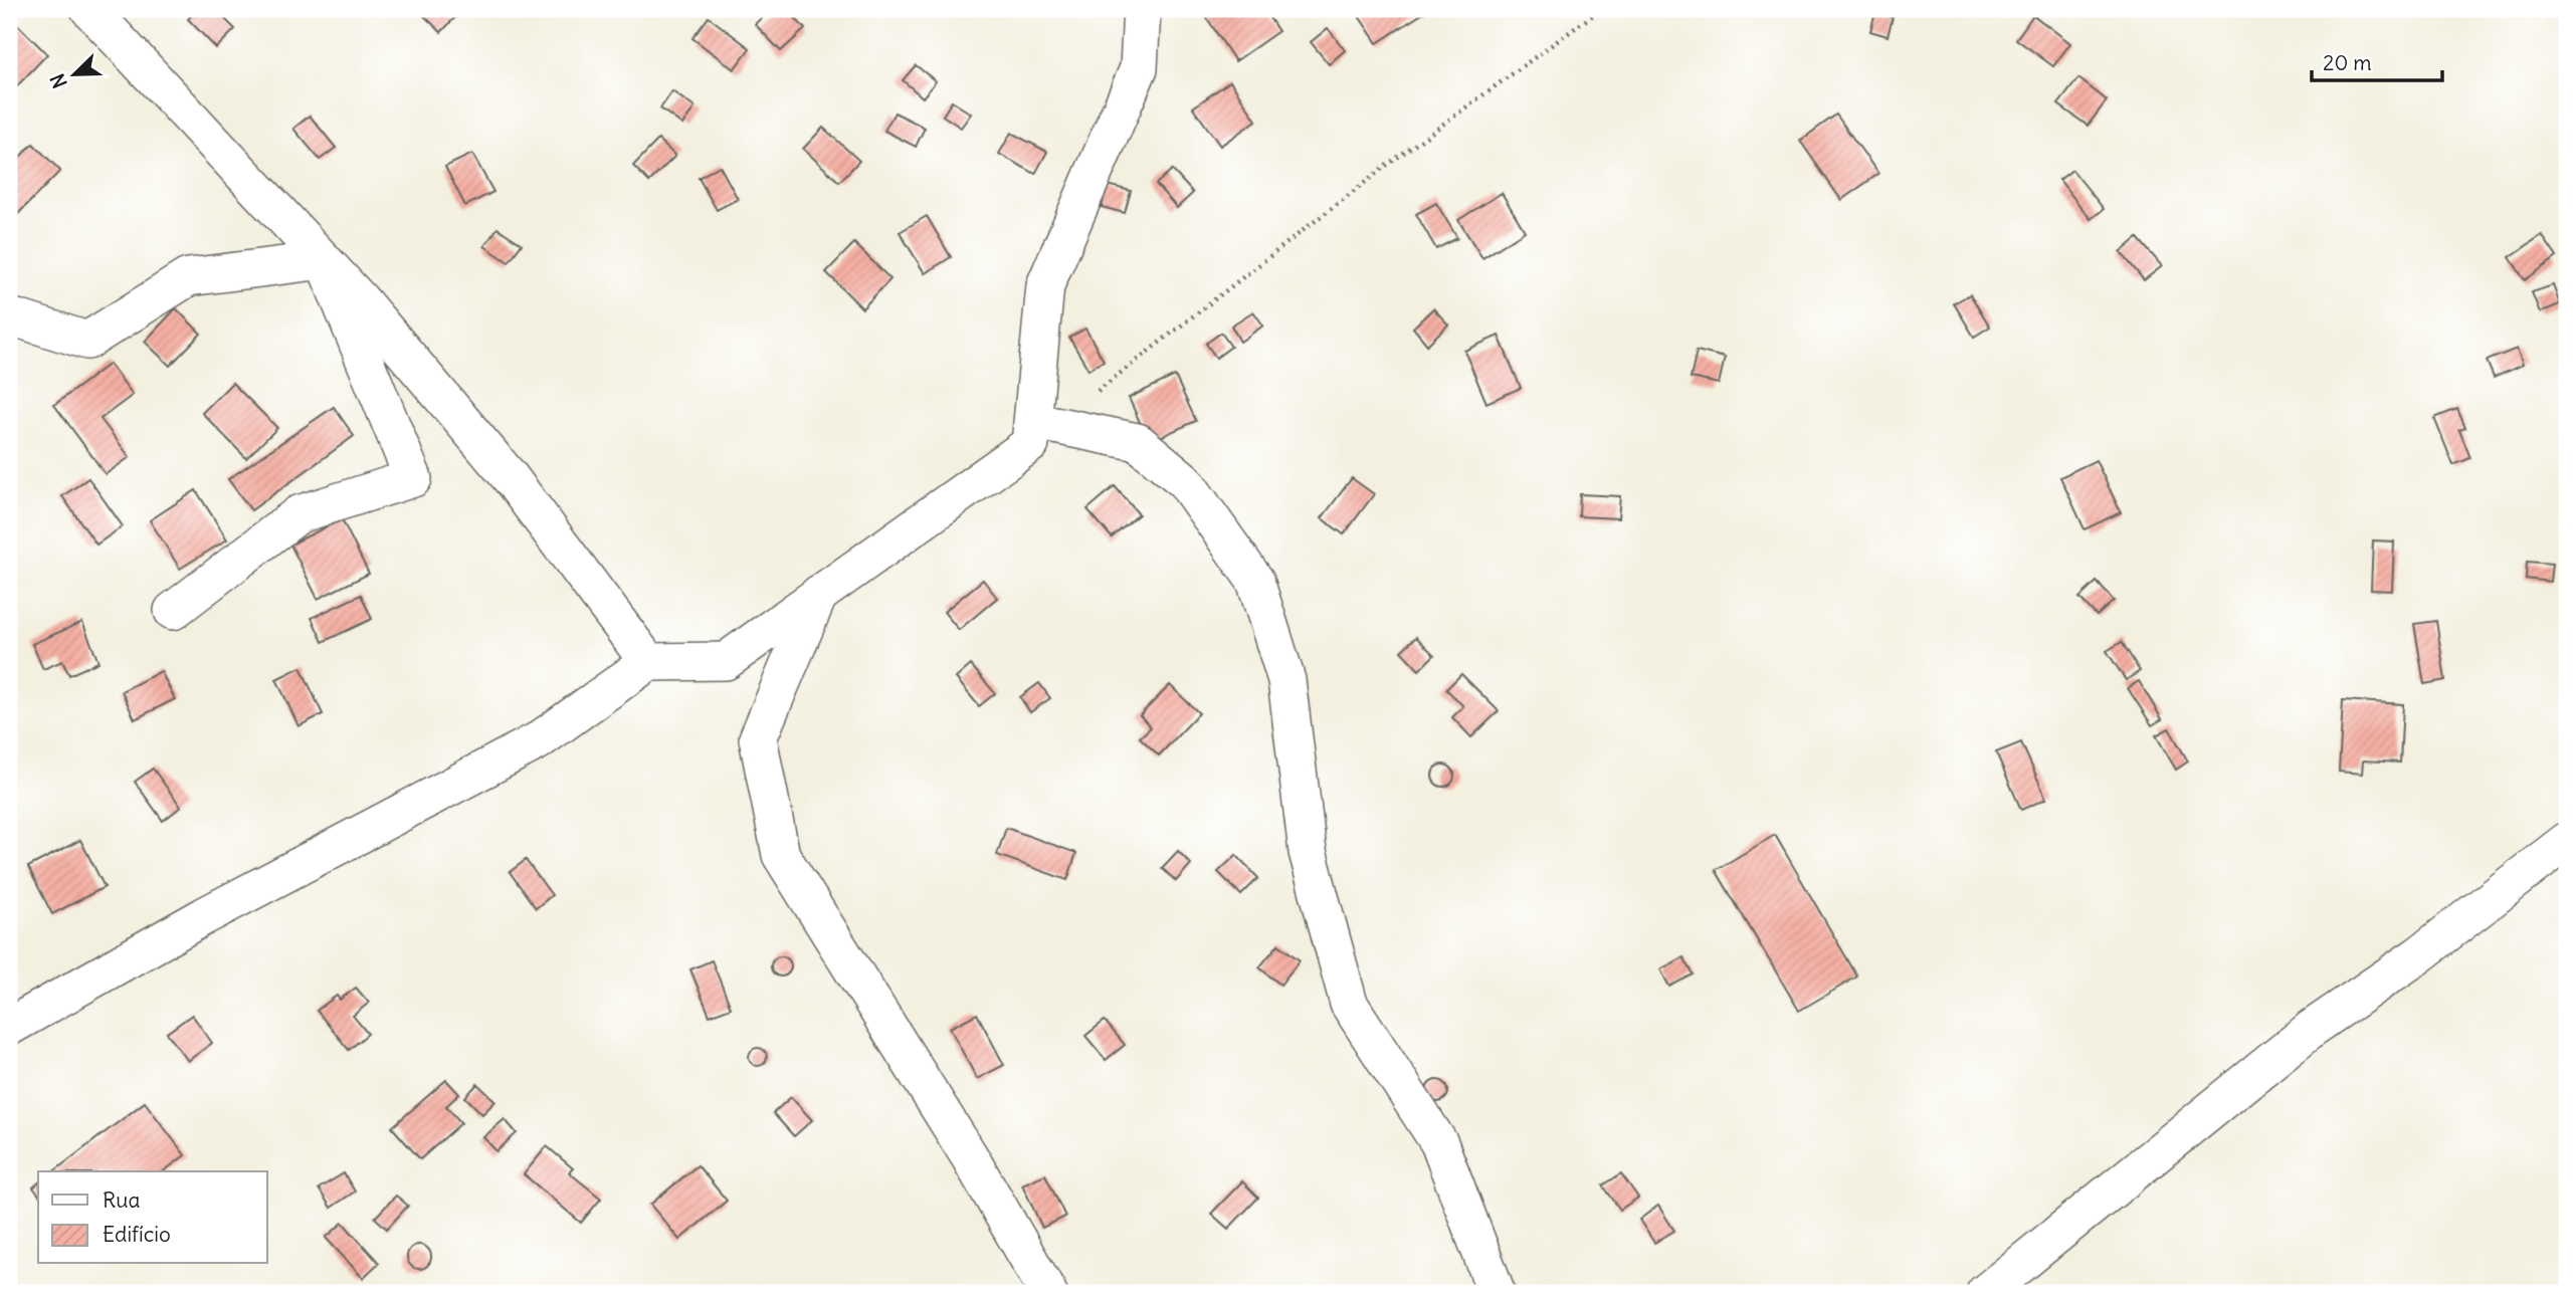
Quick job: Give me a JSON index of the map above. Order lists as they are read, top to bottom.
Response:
{
  "legend": ["Rua", "Edifício"],
  "scale_bar": "20 m",
  "north": "bottom left"
}
